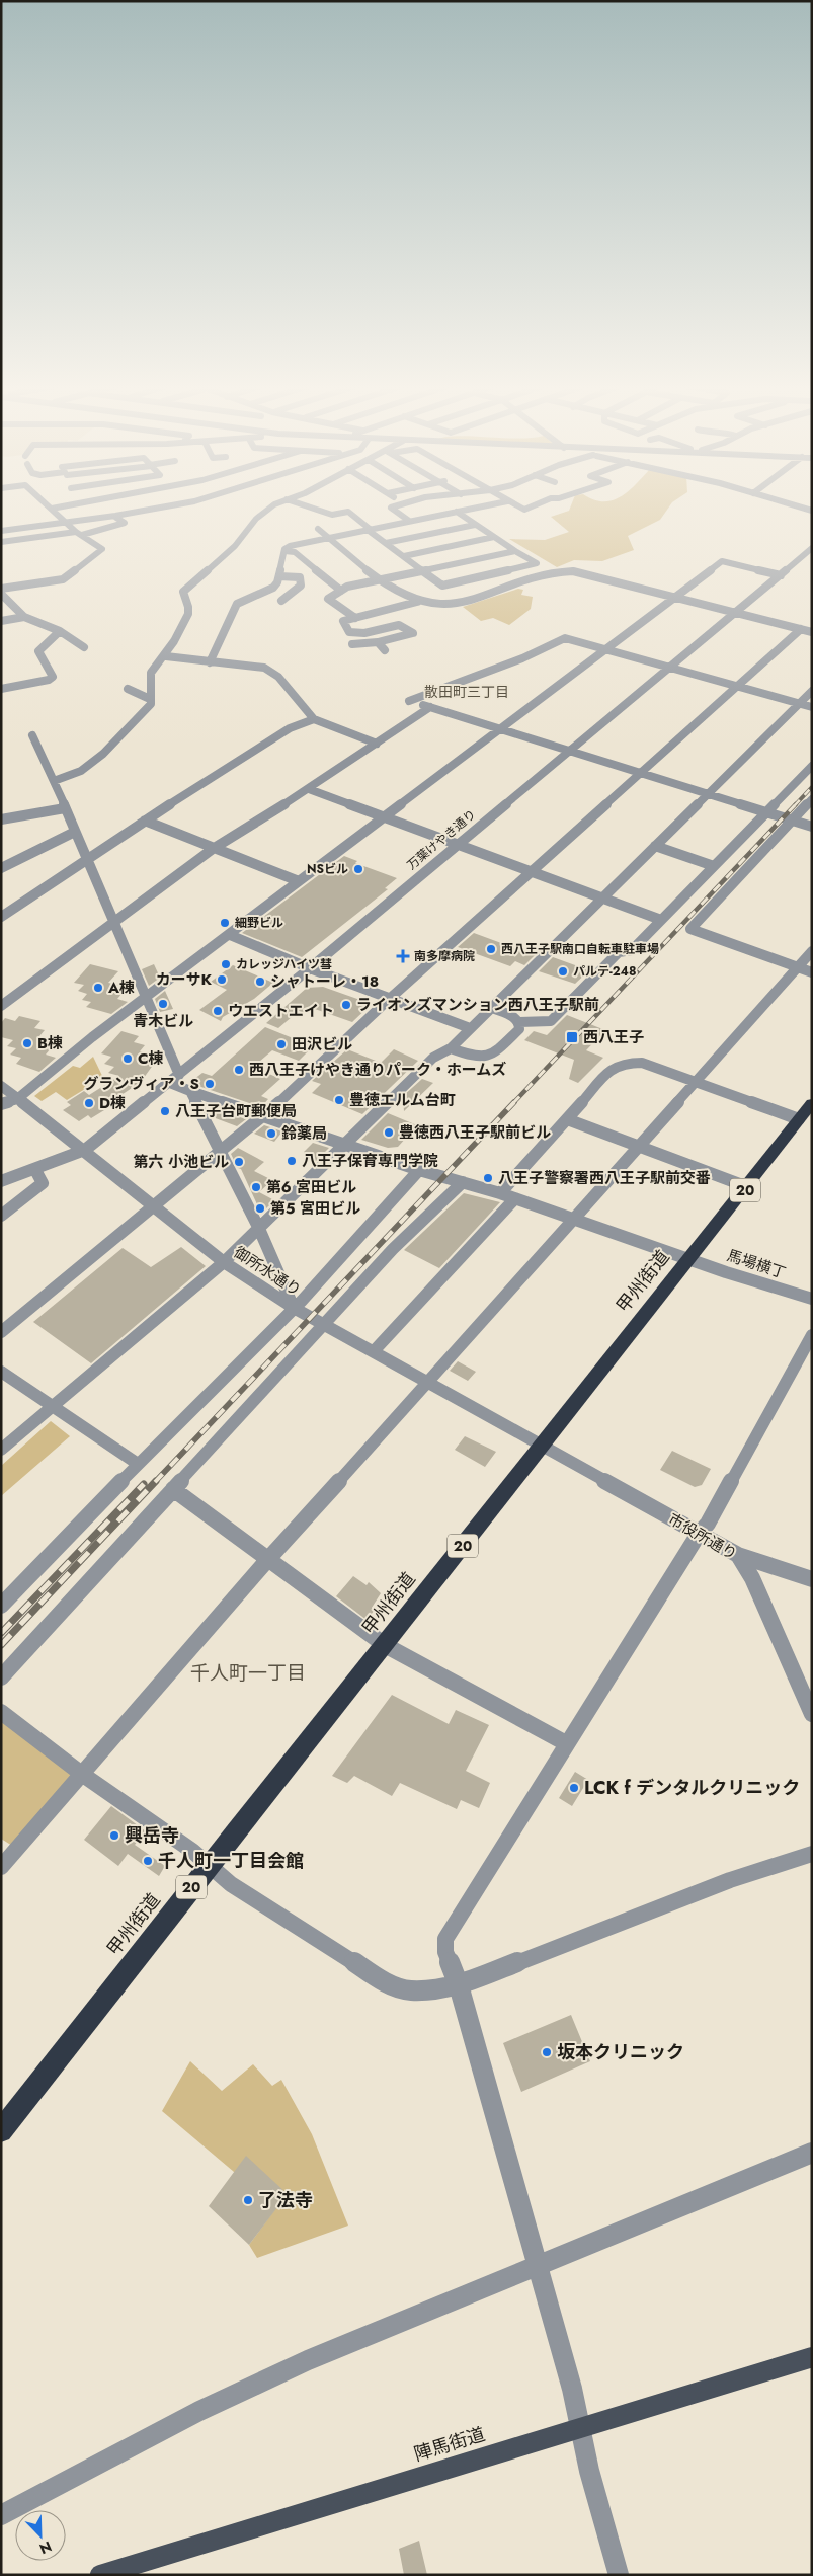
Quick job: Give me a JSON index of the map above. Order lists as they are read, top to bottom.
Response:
{
  "streets": {
    "highway": ["20", "甲州街道"],
    "main road": ["陣馬街道"],
    "street": [
      "万葉けやき通り",
      "馬場横丁",
      "御所水通り",
      "市役所通り"
    ]
  },
  "crossings": [
    ["万葉けやき通り", "馬場横丁"],
    ["万葉けやき通り", "御所水通り"],
    ["馬場横丁", "甲州街道"],
    ["御所水通り", "甲州街道"],
    ["御所水通り", "市役所通り"],
    ["甲州街道", "市役所通り"]
  ],
  "districts": ["散田町三丁目", "千人町一丁目"],
  "places": {
    "other": [
      "NSビル",
      "細野ビル",
      "西八王子駅南口自転車駐車場",
      "カレッジハイツ彗",
      "パルテ-248",
      "カーサK",
      "シャトーレ・18",
      "A棟",
      "青木ビル",
      "ライオンズマンション西八王子駅前",
      "ウエストエイト",
      "B棟",
      "田沢ビル",
      "C棟",
      "西八王子けやき通りパーク・ホームズ",
      "グランヴィア・S",
      "豊徳エルム台町",
      "D棟",
      "八王子台町郵便局",
      "豊徳西八王子駅前ビル",
      "鈴薬局",
      "八王子保育専門学院",
      "第六 小池ビル",
      "八王子警察署西八王子駅前交番",
      "第６ 宮田ビル",
      "第５ 宮田ビル",
      "LCK f デンタルクリニック",
      "興岳寺",
      "千人町一丁目会館",
      "坂本クリニック",
      "了法寺"
    ],
    "health": ["南多摩病院"],
    "transit": ["西八王子"]
  },
  "north": "bottom right"
}
